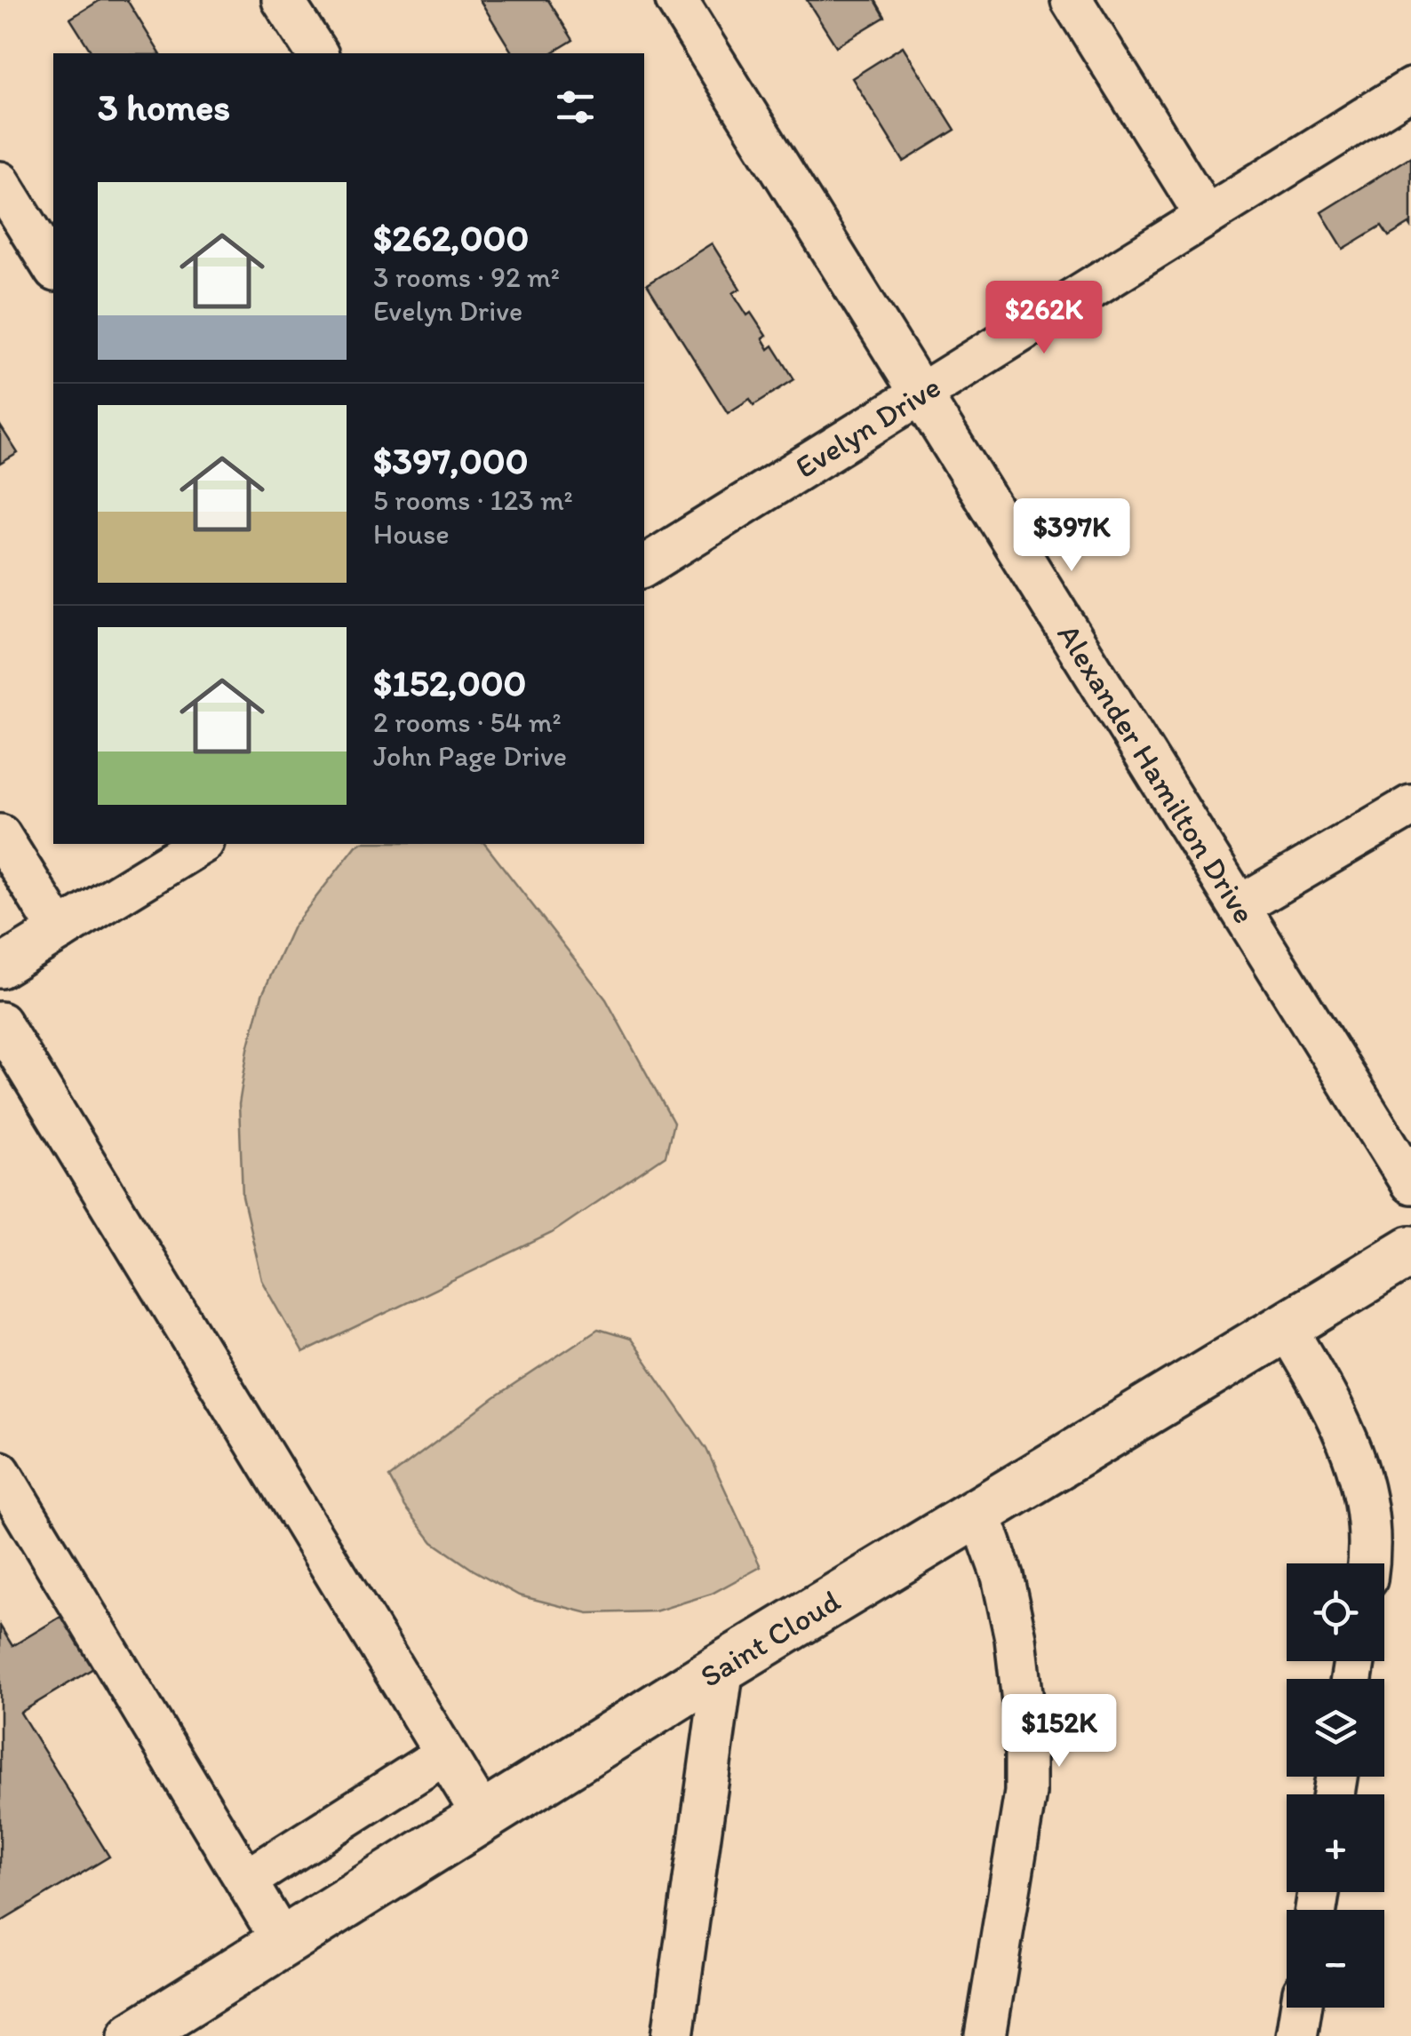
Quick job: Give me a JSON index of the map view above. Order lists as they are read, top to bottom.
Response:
{
  "streets": {
    "main road": ["Saint Cloud"],
    "street": ["Evelyn Drive", "Alexander Hamilton Drive"]
  },
  "crossings": [
    ["Evelyn Drive", "Alexander Hamilton Drive"]
  ],
  "page": {
    "heading": "3 homes",
    "list": [
      {
        "name": "$262,000",
        "note": "3 rooms · 92 m² · Evelyn Drive"
      },
      {
        "name": "$397,000",
        "note": "5 rooms · 123 m² · House"
      },
      {
        "name": "$152,000",
        "note": "2 rooms · 54 m² · John Page Drive"
      }
    ],
    "price": ["$262K", "$397K", "$152K"],
    "map_buttons": ["+", "−"]
  }
}
